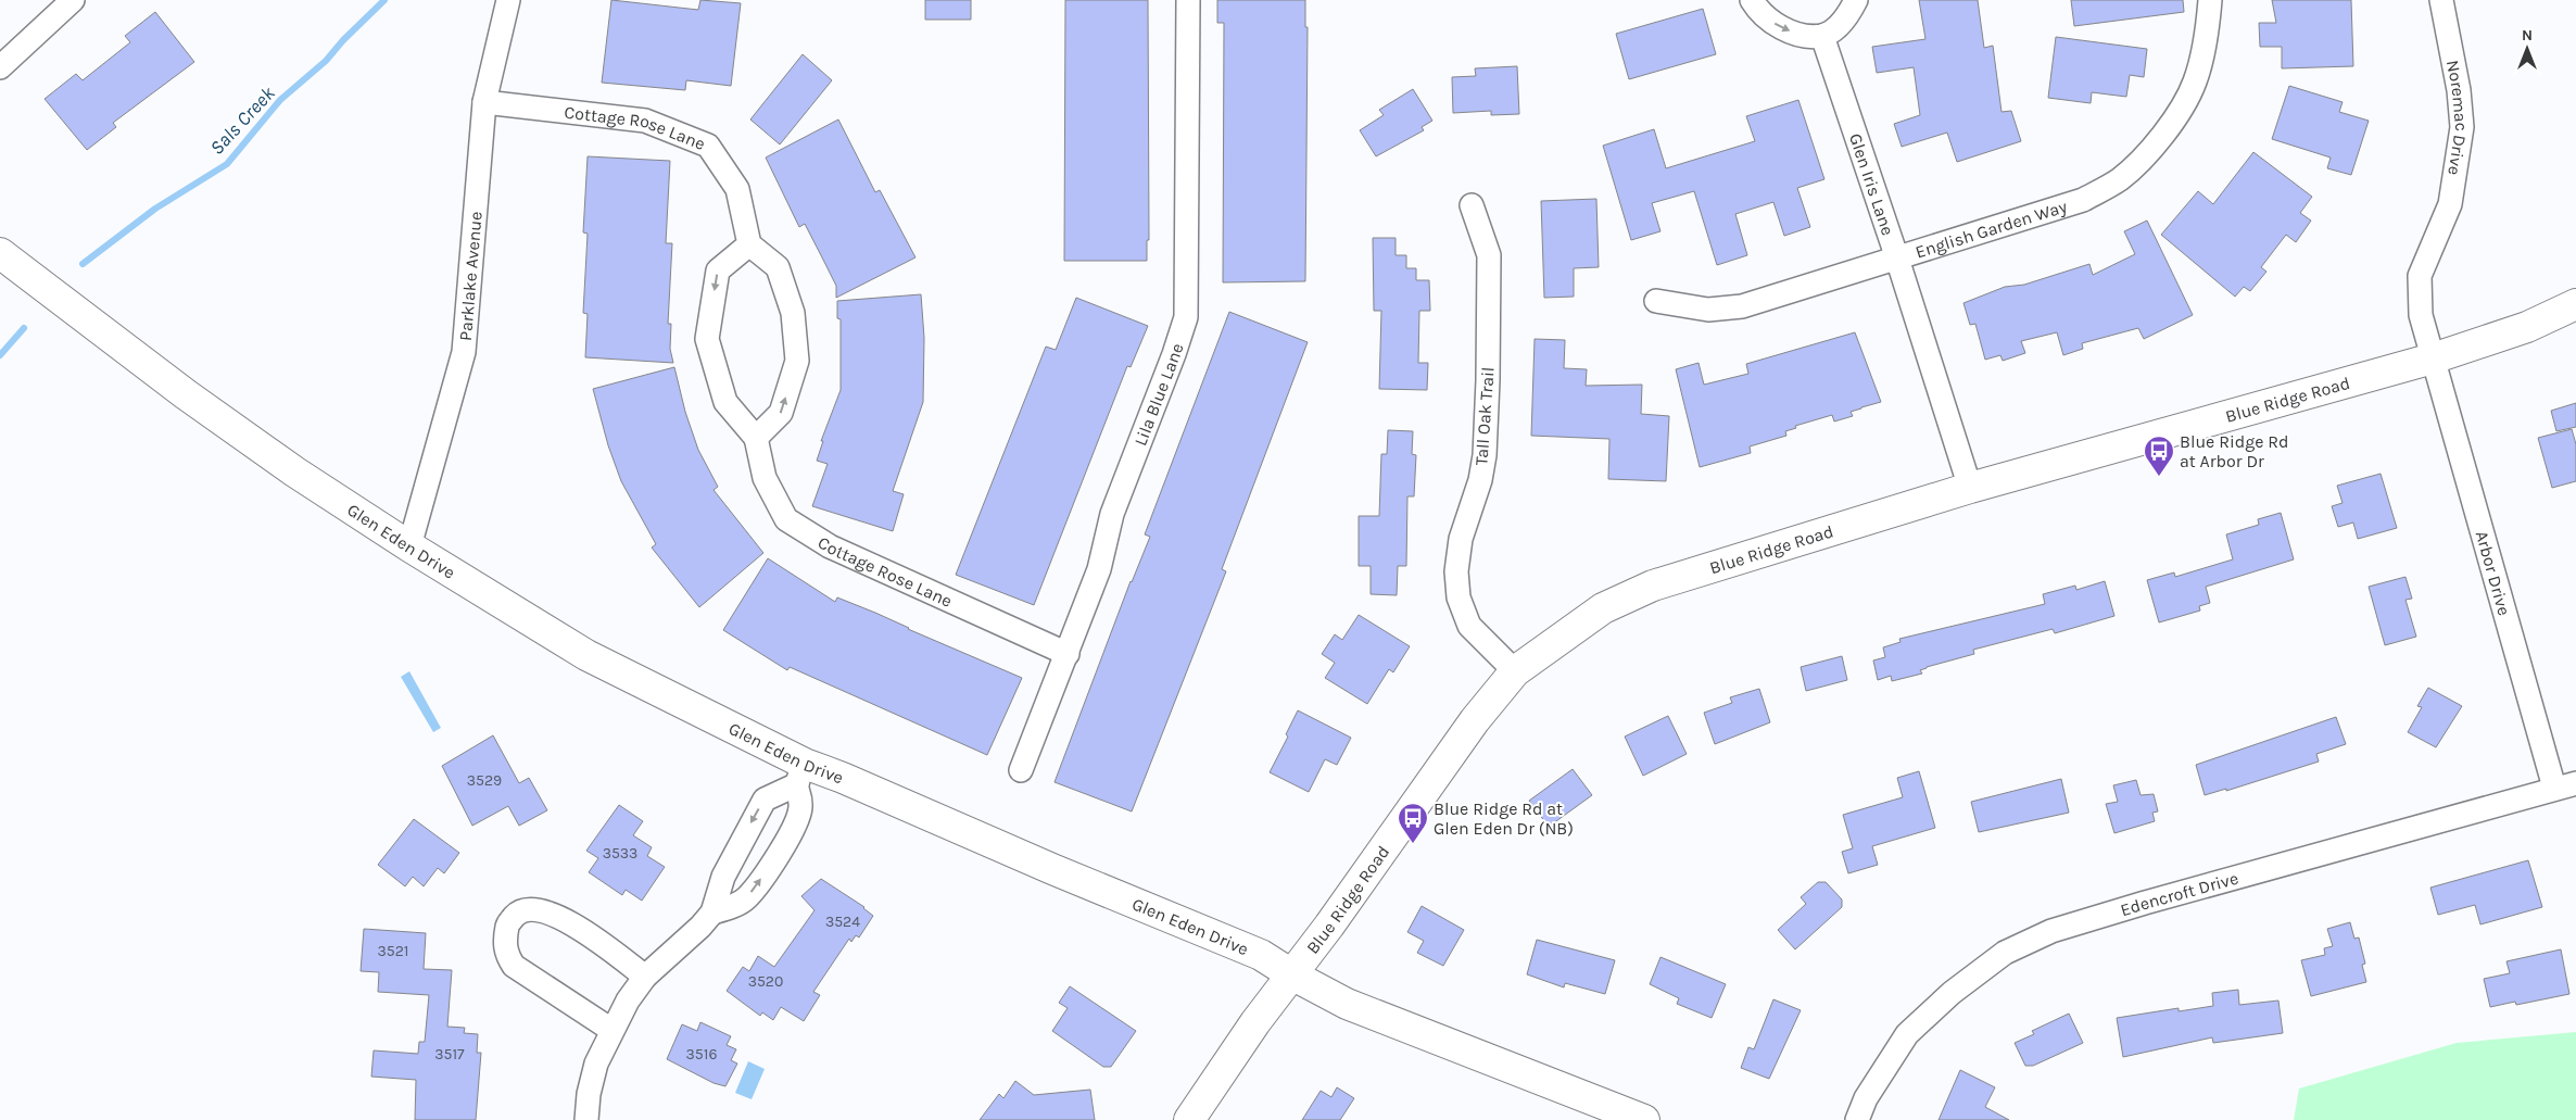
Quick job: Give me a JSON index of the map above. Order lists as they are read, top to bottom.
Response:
{
  "streets": {
    "main road": ["Blue Ridge Road", "Glen Eden Drive"],
    "street": [
      "Noremac Drive",
      "Cottage Rose Lane",
      "Glen Iris Lane",
      "English Garden Way",
      "Parklake Avenue",
      "Lila Blue Lane",
      "Tall Oak Trail",
      "Arbor Drive",
      "Edencroft Drive"
    ]
  },
  "crossings": [
    ["Noremac Drive", "Blue Ridge Road"],
    ["Noremac Drive", "Arbor Drive"],
    ["Cottage Rose Lane", "Parklake Avenue"],
    ["Cottage Rose Lane", "Lila Blue Lane"],
    ["Glen Iris Lane", "English Garden Way"],
    ["Glen Iris Lane", "Blue Ridge Road"],
    ["Parklake Avenue", "Glen Eden Drive"],
    ["Blue Ridge Road", "Tall Oak Trail"],
    ["Blue Ridge Road", "Glen Eden Drive"],
    ["Blue Ridge Road", "Arbor Drive"],
    ["Arbor Drive", "Edencroft Drive"]
  ],
  "water": ["Sals Creek"],
  "places": {
    "bus stop": ["Blue Ridge Rd at Arbor Dr", "Blue Ridge Rd at Glen Eden Dr (NB)"]
  },
  "house_numbers": [
    "3529",
    "3533",
    "3524",
    "3521",
    "3520",
    "3517",
    "3516"
  ],
  "north": "top"
}
